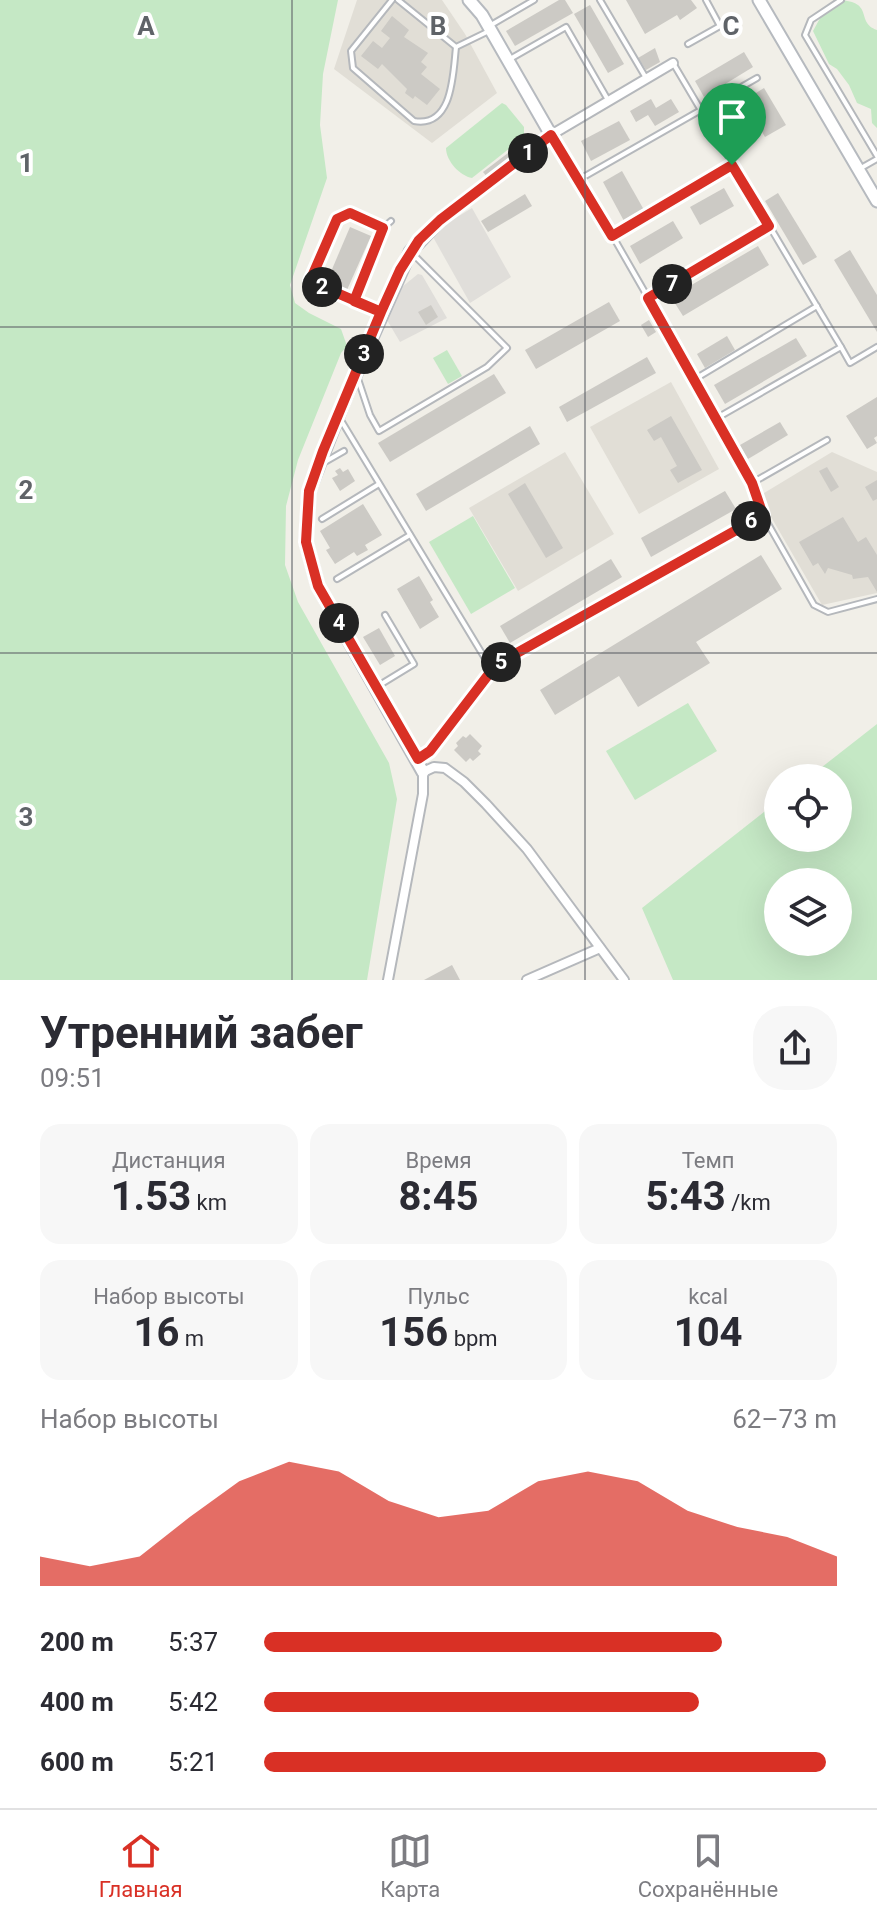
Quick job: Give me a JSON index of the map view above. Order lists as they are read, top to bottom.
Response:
{
  "page": {
    "pins": [
      "1",
      "7",
      "2",
      "3",
      "6",
      "4",
      "5"
    ],
    "heading": ["Утренний забег", "09:51"],
    "stats": [
      ["Дистанция", "1.53 km"],
      ["Время", "8:45"],
      ["Темп", "5:43 /km"],
      ["Набор высоты", "16 m"],
      ["Пульс", "156 bpm"],
      ["kcal", "104"]
    ],
    "chart": ["Набор высоты", "62–73 m"],
    "list": [
      {
        "name": "200 m",
        "note": "5:37"
      },
      {
        "name": "400 m",
        "note": "5:42"
      },
      {
        "name": "600 m",
        "note": "5:21"
      }
    ],
    "tabs": ["Главная", "Карта", "Сохранённые"]
  },
  "grid": {
    "columns": ["A", "B", "C"],
    "rows": ["1", "2", "3"]
  }
}
